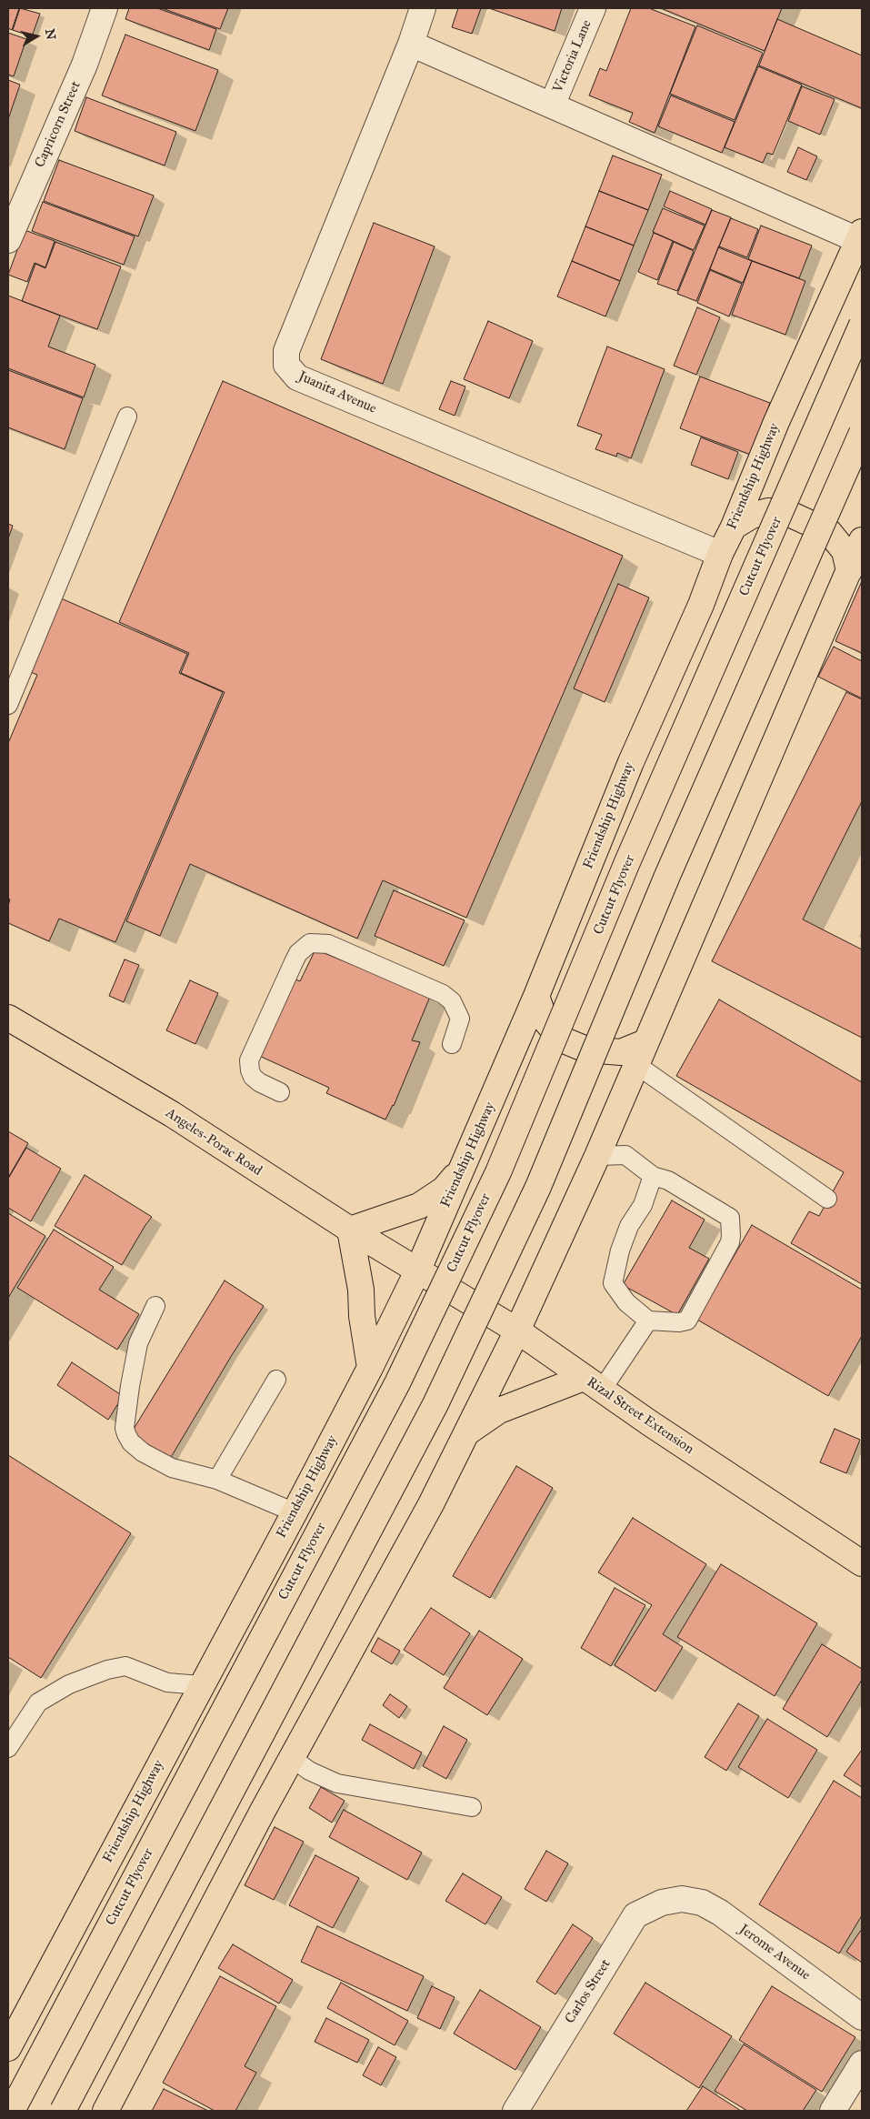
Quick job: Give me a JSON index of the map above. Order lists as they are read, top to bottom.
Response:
{
  "streets": {
    "main road": [
      "Friendship Highway",
      "Cutcut Flyover",
      "Angeles-Porac Road",
      "Rizal Street Extension"
    ],
    "street": [
      "Victoria Lane",
      "Capricorn Street",
      "Juanita Avenue",
      "Jerome Avenue",
      "Carlos Street"
    ]
  },
  "crossings": [
    ["Juanita Avenue", "Friendship Highway"],
    ["Friendship Highway", "Angeles-Porac Road"],
    ["Friendship Highway", "Rizal Street Extension"],
    ["Angeles-Porac Road", "Rizal Street Extension"],
    ["Jerome Avenue", "Carlos Street"]
  ],
  "north": "right"
}
